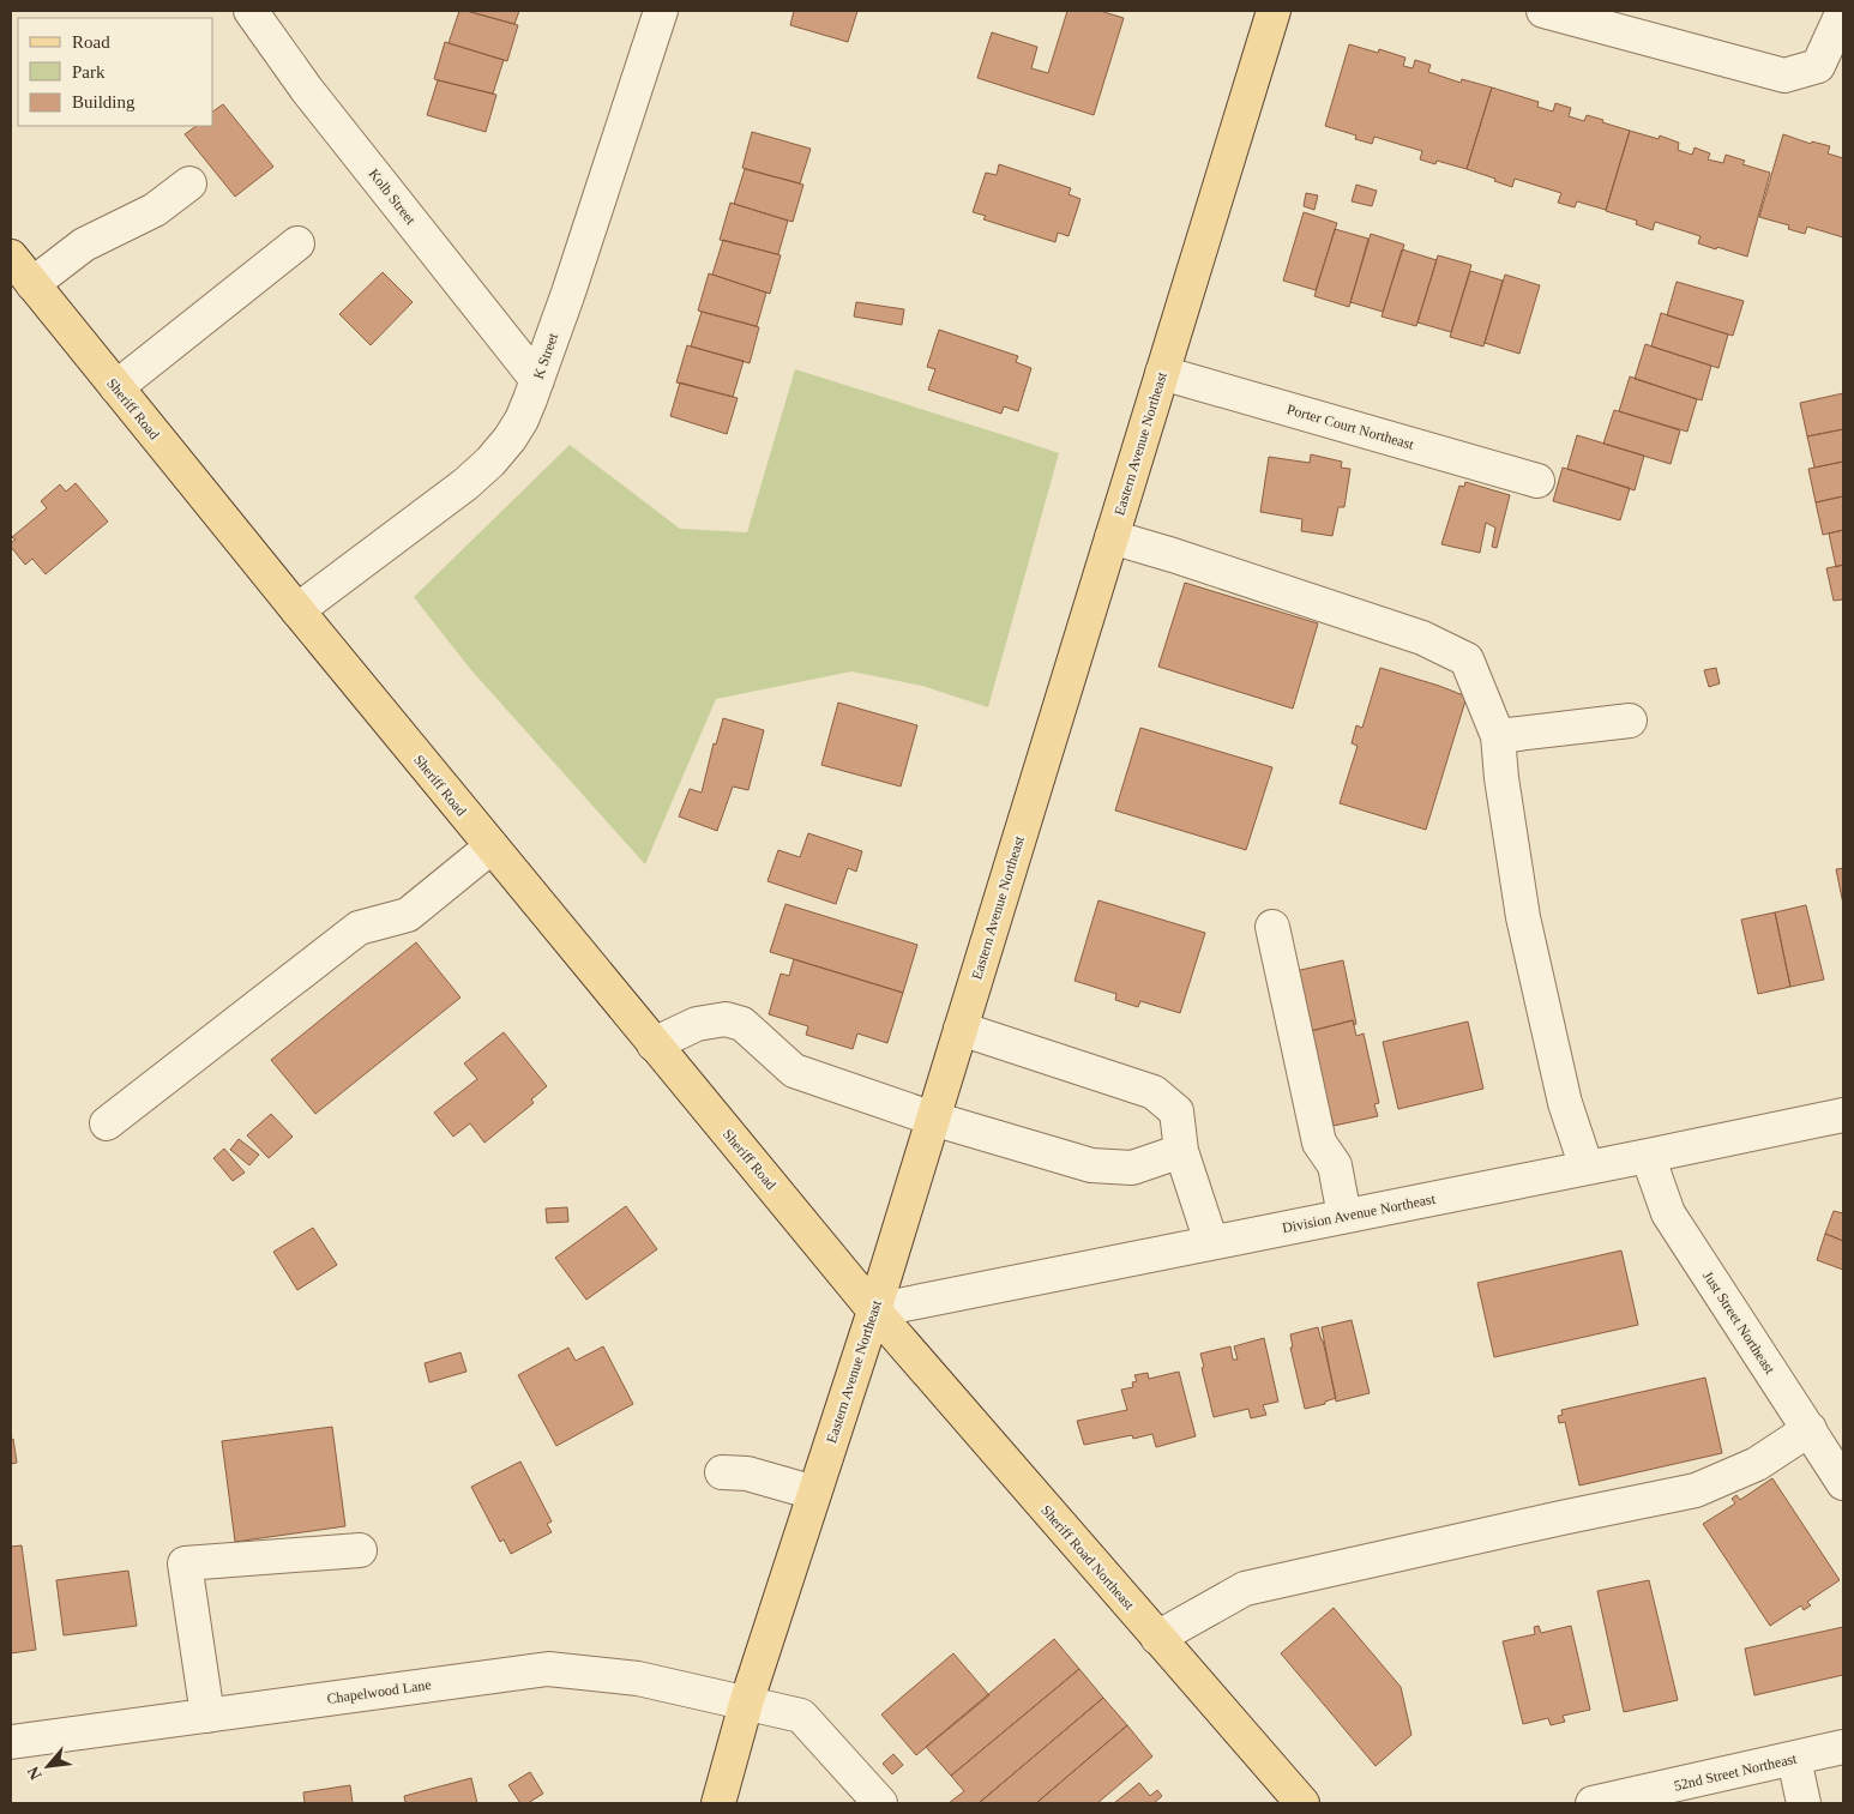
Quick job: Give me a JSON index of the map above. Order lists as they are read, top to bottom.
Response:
{
  "streets": {
    "main road": ["Sheriff Road", "Eastern Avenue Northeast", "Sheriff Road Northeast"],
    "street": [
      "Kolb Street",
      "K Street",
      "Porter Court Northeast",
      "Division Avenue Northeast",
      "Just Street Northeast",
      "Chapelwood Lane",
      "52nd Street Northeast"
    ]
  },
  "crossings": [
    ["Kolb Street", "K Street"],
    ["K Street", "Sheriff Road"],
    ["Sheriff Road", "Eastern Avenue Northeast"],
    ["Sheriff Road", "Division Avenue Northeast"],
    ["Sheriff Road", "Sheriff Road Northeast"],
    ["Porter Court Northeast", "Eastern Avenue Northeast"],
    ["Eastern Avenue Northeast", "Division Avenue Northeast"],
    ["Eastern Avenue Northeast", "Sheriff Road Northeast"],
    ["Eastern Avenue Northeast", "Chapelwood Lane"],
    ["Division Avenue Northeast", "Just Street Northeast"],
    ["Division Avenue Northeast", "Sheriff Road Northeast"]
  ],
  "legend": ["Road", "Park", "Building"],
  "north": "bottom left"
}
